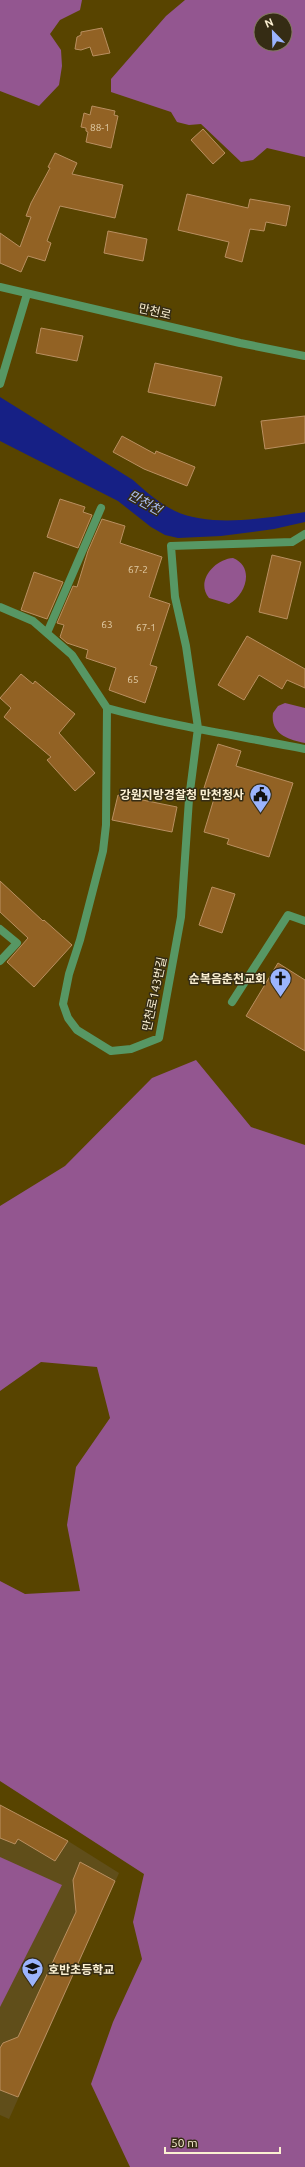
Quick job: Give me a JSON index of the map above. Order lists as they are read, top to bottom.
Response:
{
  "streets": {
    "street": ["만천로", "만천로143번길"]
  },
  "water": ["만천천"],
  "places": {
    "public building": ["강원지방경찰청 만천청사"],
    "church": ["순복음춘천교회"],
    "school or university": ["호반초등학교"]
  },
  "house_numbers": [
    "88-1",
    "67-2",
    "63",
    "67-1",
    "65"
  ],
  "scale_bar": "50 m",
  "north": "top left"
}
